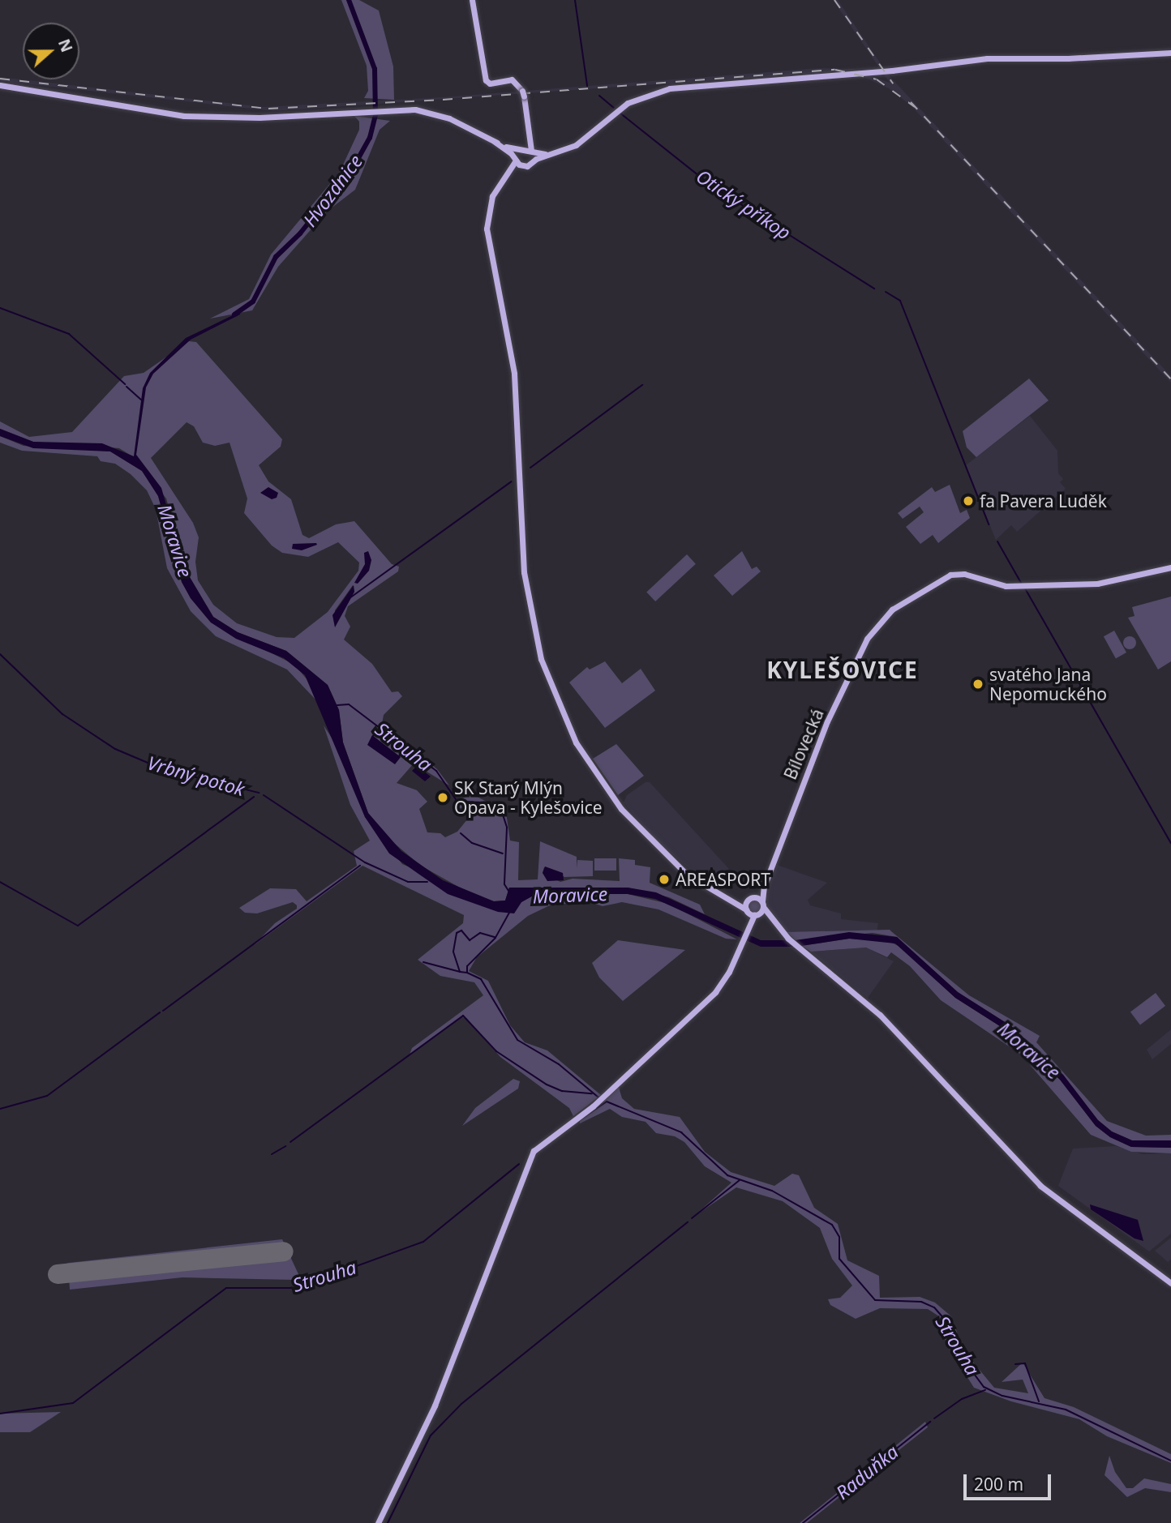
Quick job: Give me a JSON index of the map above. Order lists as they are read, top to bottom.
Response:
{
  "streets": {
    "main road": ["Bílovecká"]
  },
  "districts": ["KYLEŠOVICE"],
  "water": [
    "Hvozdnice",
    "Otický příkop",
    "Moravice",
    "Strouha",
    "Vrbný potok",
    "Raduňka"
  ],
  "places": [
    "fa Pavera Luděk",
    "svatého Jana Nepomuckého",
    "SK Starý Mlýn Opava - Kylešovice",
    "AREASPORT"
  ],
  "scale_bar": "200 m",
  "north": "right"
}
